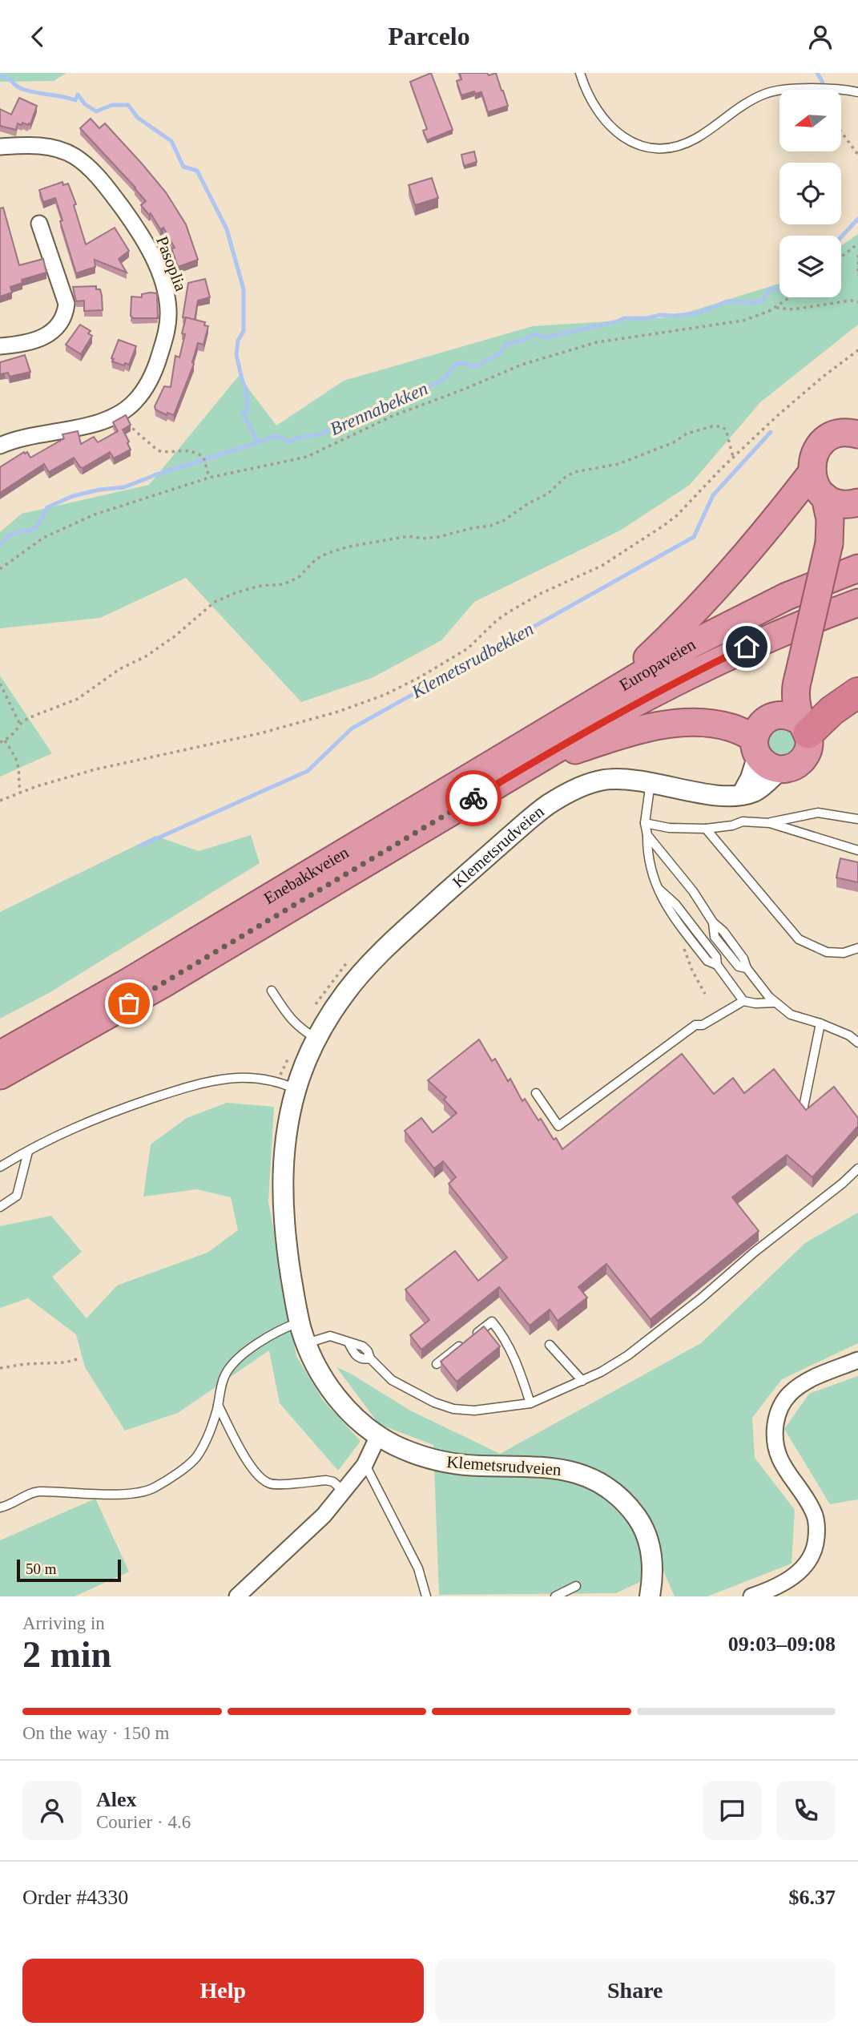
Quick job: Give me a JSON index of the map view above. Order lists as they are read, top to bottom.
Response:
{
  "streets": {
    "highway": ["Europaveien", "Enebakkveien"],
    "street": ["Pasoplia", "Klemetsrudveien"]
  },
  "crossings": [
    ["Europaveien", "Enebakkveien"]
  ],
  "water": ["Brennabekken", "Klemetsrudbekken"],
  "scale_bar": "50 m",
  "north": "left",
  "page": {
    "header": "Parcelo",
    "scale": "50 m",
    "heading": ["2 min", "Arriving in", "09:03–09:08"],
    "panel": [
      "Alex",
      "Courier · 4.6",
      "Order #4330",
      "$6.37"
    ],
    "bar": "On the way · 150 m",
    "buttons": ["Help", "Share"]
  }
}
